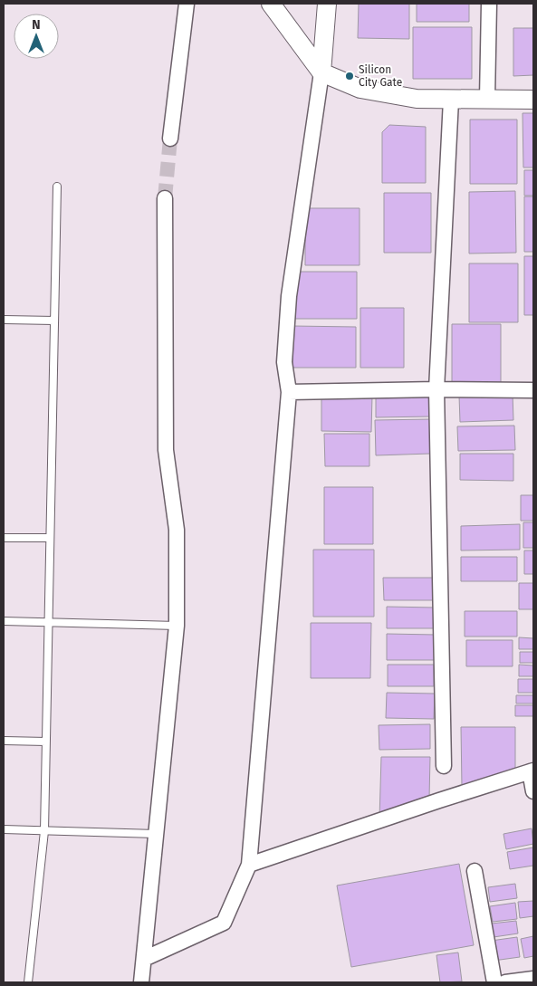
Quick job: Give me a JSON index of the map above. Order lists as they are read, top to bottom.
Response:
{
  "places": ["Silicon City Gate"],
  "north": "top"
}
